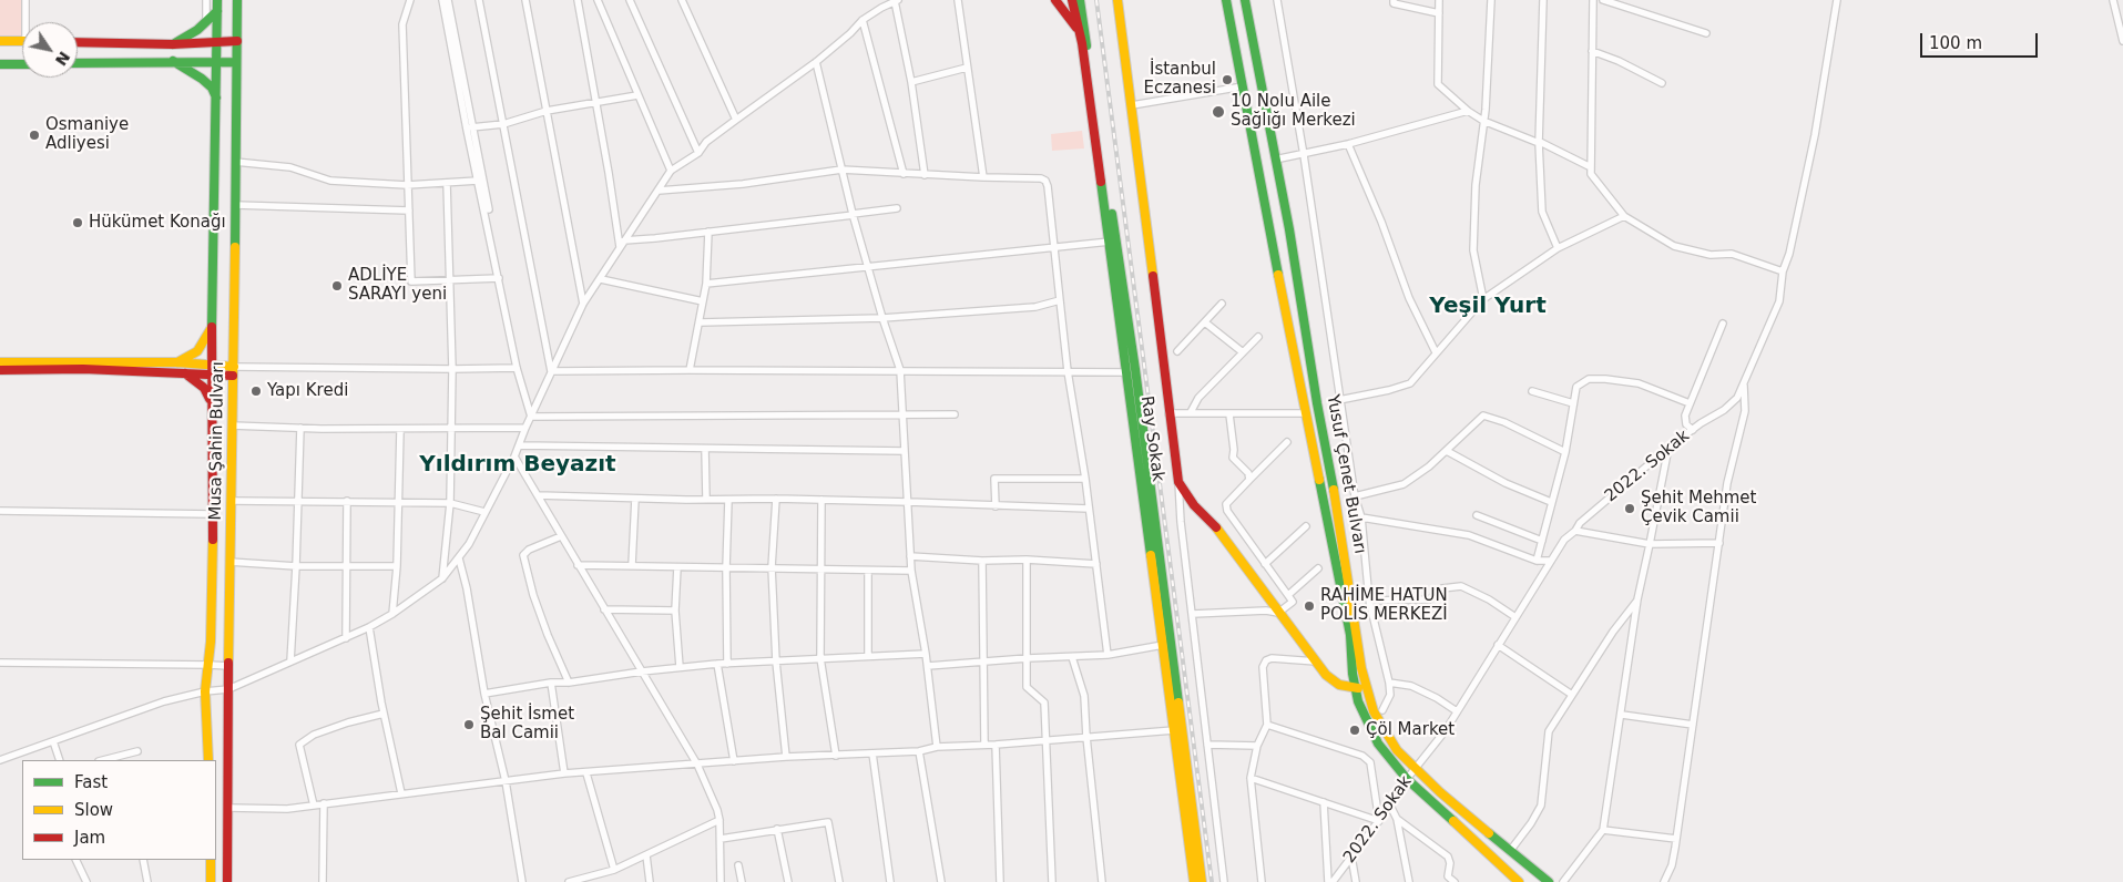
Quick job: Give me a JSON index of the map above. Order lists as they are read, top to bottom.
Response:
{
  "streets": {
    "main road": ["Ray Sokak", "Musa Şahin Bulvarı", "Yusuf Çenet Bulvarı"],
    "street": ["2022. Sokak"]
  },
  "crossings": [
    ["2022. Sokak", "Yusuf Çenet Bulvarı"]
  ],
  "districts": ["Yeşil Yurt", "Yıldırım Beyazıt"],
  "places": [
    "İstanbul Eczanesi",
    "10 Nolu Aile Sağlığı Merkezi",
    "Osmaniye Adliyesi",
    "Hükümet Konağı",
    "ADLİYE SARAYI yeni",
    "Yapı Kredi",
    "Şehit Mehmet Çevik Camii",
    "RAHİME HATUN POLİS MERKEZİ",
    "Şehit İsmet Bal Camii",
    "Çöl Market"
  ],
  "legend": ["Fast", "Slow", "Jam"],
  "scale_bar": "100 m",
  "north": "bottom right"
}
